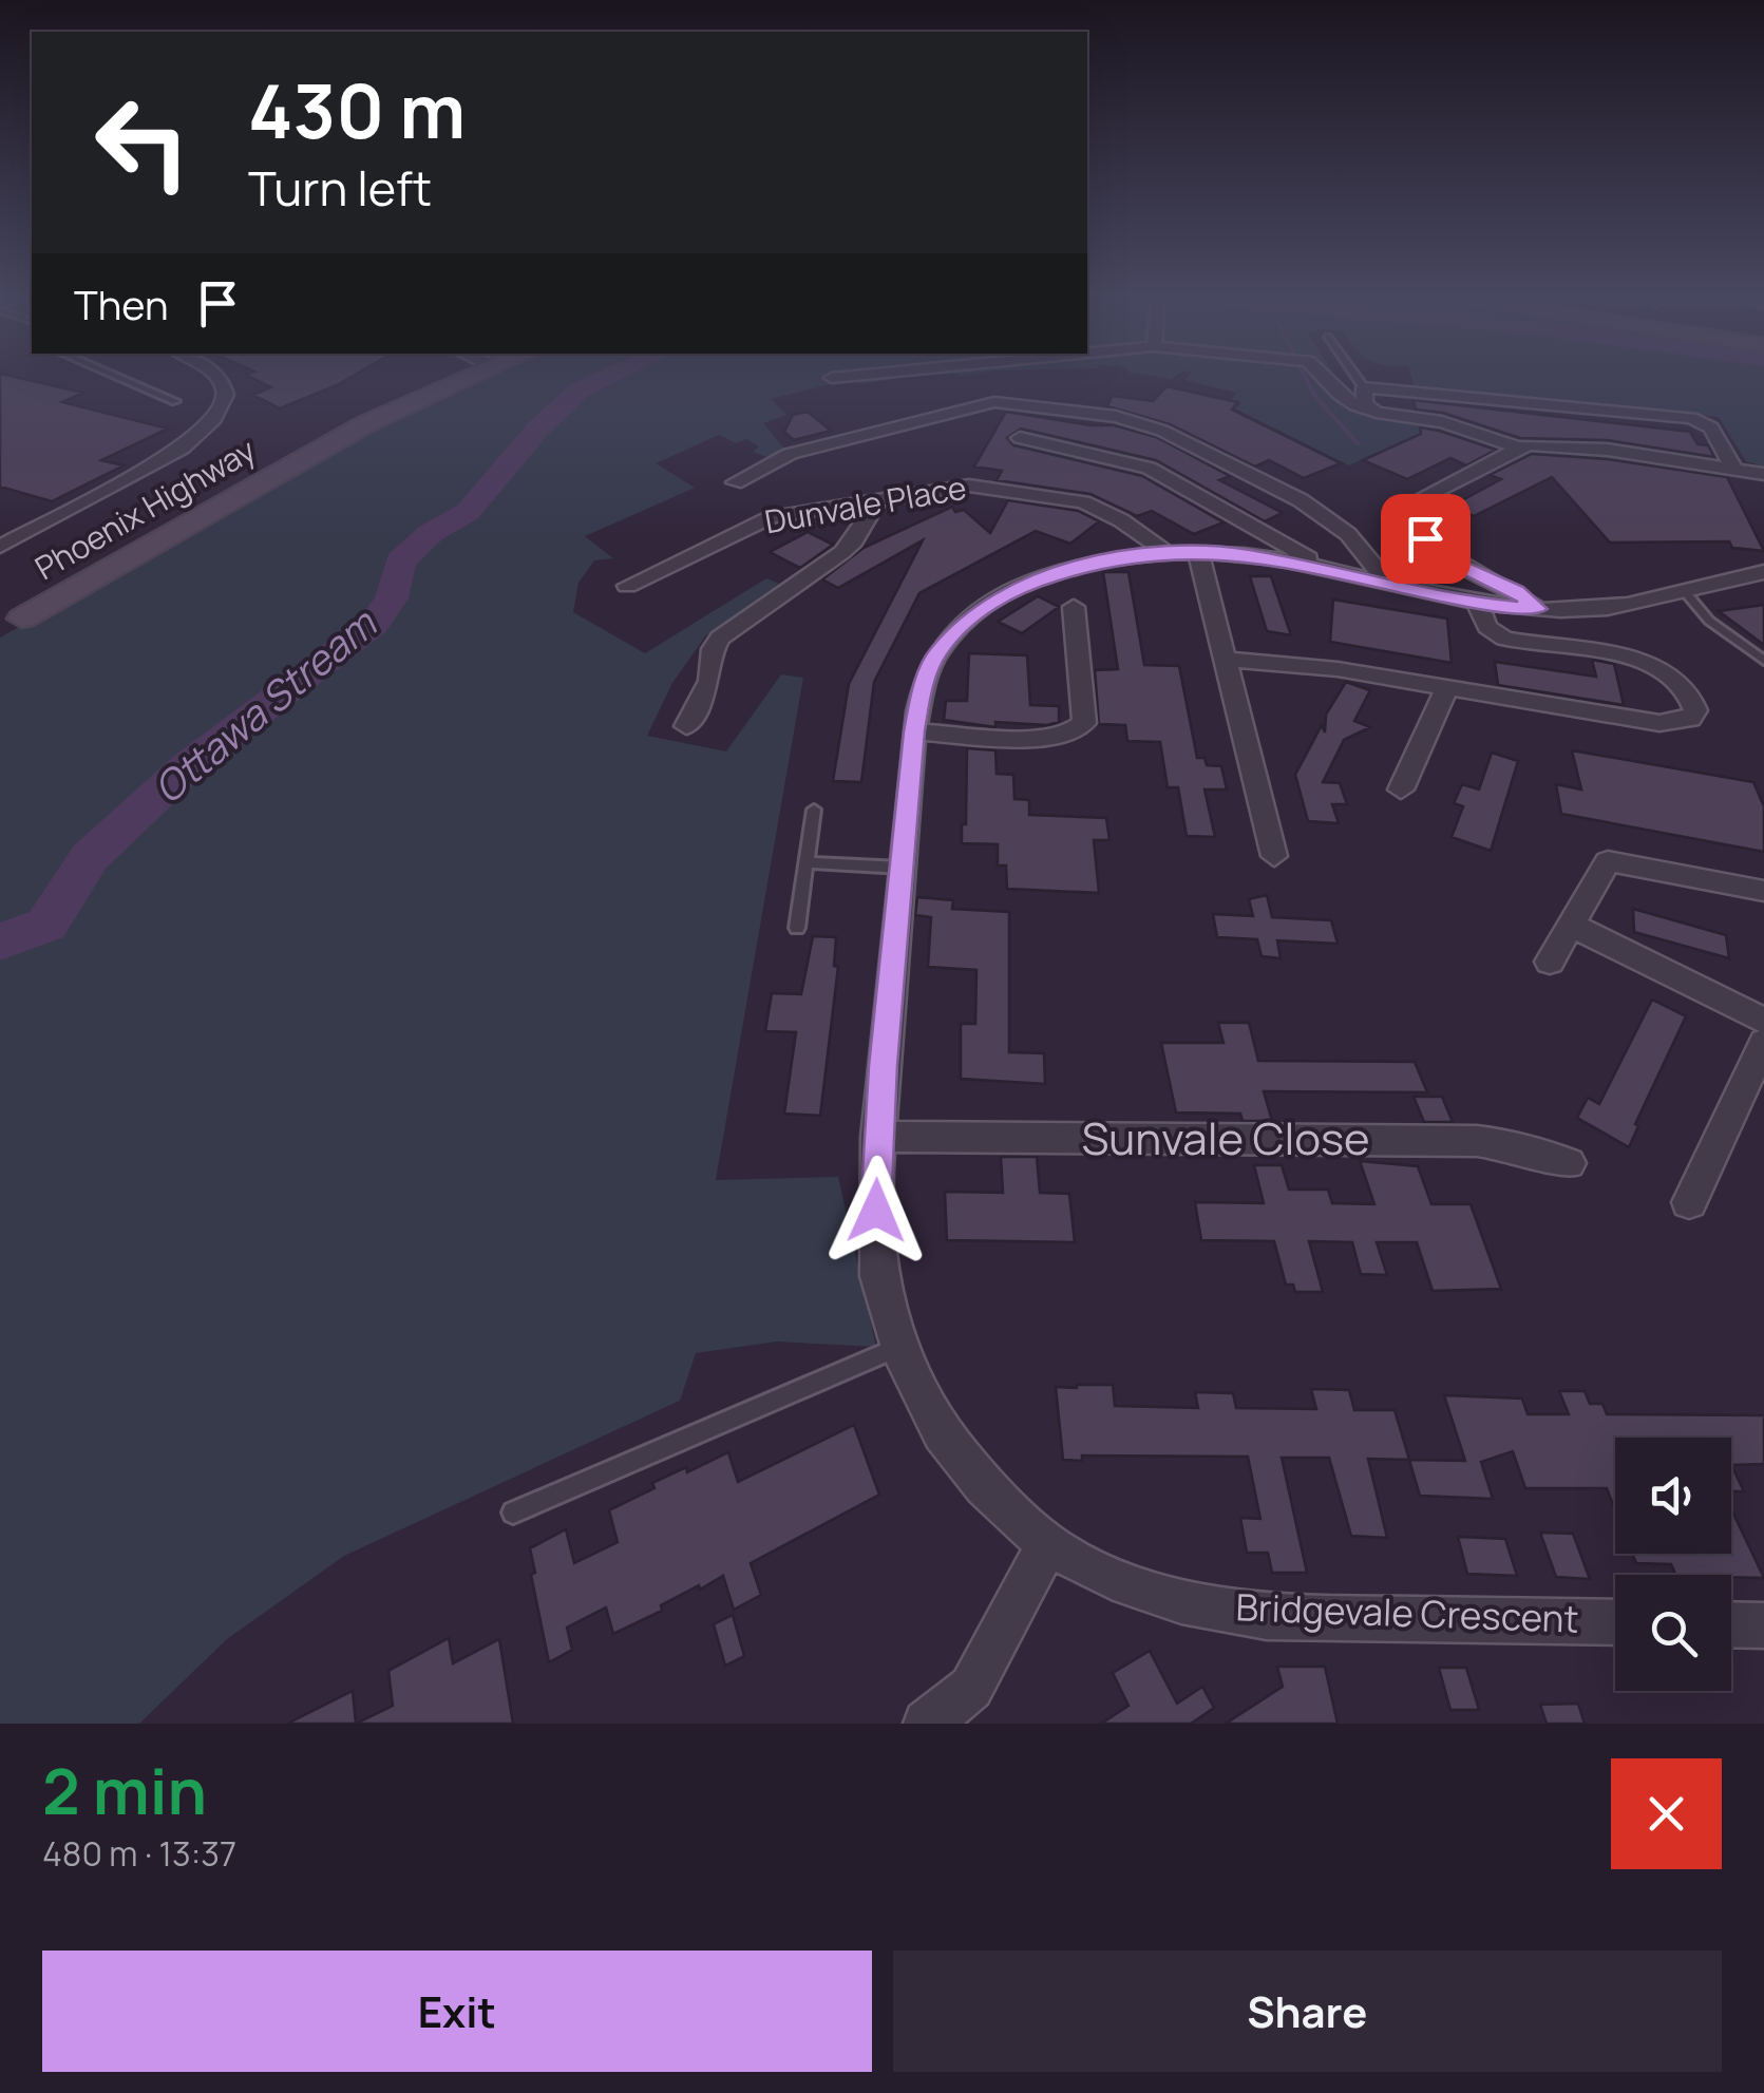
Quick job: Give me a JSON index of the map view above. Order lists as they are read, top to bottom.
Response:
{
  "streets": {
    "main road": ["Phoenix Highway"],
    "street": ["Dunvale Place", "Sunvale Close", "Bridgevale Crescent"]
  },
  "crossings": [
    ["Dunvale Place", "Bridgevale Crescent"],
    ["Sunvale Close", "Bridgevale Crescent"]
  ],
  "water": ["Ottawa Stream"],
  "page": {
    "turn": ["430 m", "Turn left"],
    "then": "Then",
    "heading": ["2 min", "480 m · 13:37"],
    "buttons": ["Exit", "Share"]
  }
}
